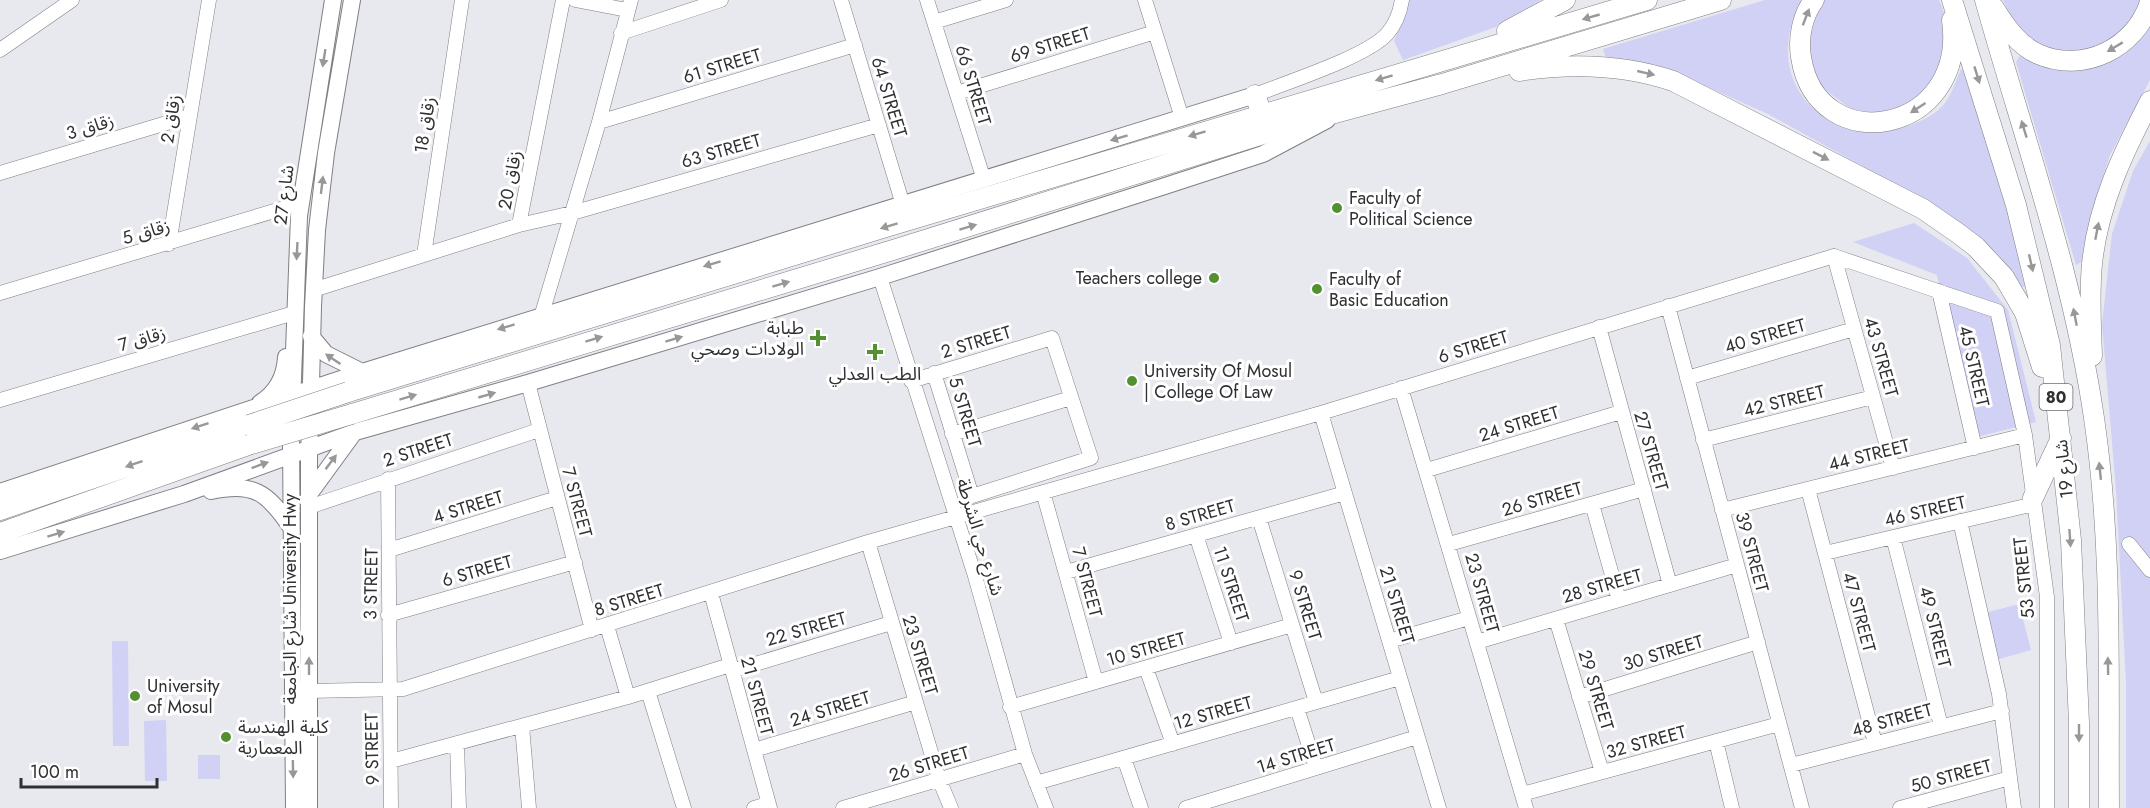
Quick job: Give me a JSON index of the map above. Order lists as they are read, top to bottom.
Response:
{
  "streets": {
    "highway": ["80", "شارع 19"],
    "main road": ["شارع 27", "شارع الجامعة University Hwy"],
    "street": [
      "69 STREET",
      "61 STREET",
      "66 STREET",
      "64 STREET",
      "زقاق 2",
      "زقاق 18",
      "زقاق 3",
      "63 STREET",
      "زقاق 20",
      "زقاق 5",
      "40 STREET",
      "زقاق 7",
      "2 STREET",
      "6 STREET",
      "43 STREET",
      "45 STREET",
      "42 STREET",
      "5 STREET",
      "24 STREET",
      "27 STREET",
      "44 STREET",
      "26 STREET",
      "7 STREET",
      "4 STREET",
      "46 STREET",
      "8 STREET",
      "شارع حي الشرطة",
      "39 STREET",
      "53 STREET",
      "3 STREET",
      "11 STREET",
      "28 STREET",
      "23 STREET",
      "9 STREET",
      "21 STREET",
      "47 STREET",
      "49 STREET",
      "22 STREET",
      "10 STREET",
      "30 STREET",
      "29 STREET",
      "12 STREET",
      "48 STREET",
      "32 STREET",
      "14 STREET",
      "50 STREET"
    ]
  },
  "crossings": [
    ["69 STREET", "66 STREET"],
    ["61 STREET", "64 STREET"],
    ["64 STREET", "63 STREET"],
    ["زقاق 2", "زقاق 3"],
    ["زقاق 2", "زقاق 5"],
    ["زقاق 18", "زقاق 20"],
    ["63 STREET", "زقاق 20"],
    ["زقاق 20", "شارع 27"],
    ["شارع 27", "زقاق 5"],
    ["شارع 27", "زقاق 7"],
    ["شارع 27", "شارع الجامعة University Hwy"],
    ["40 STREET", "43 STREET"],
    ["40 STREET", "39 STREET"],
    ["2 STREET", "5 STREET"],
    ["2 STREET", "7 STREET"],
    ["2 STREET", "شارع حي الشرطة"],
    ["2 STREET", "3 STREET"],
    ["2 STREET", "شارع الجامعة University Hwy"],
    ["6 STREET", "43 STREET"],
    ["6 STREET", "27 STREET"],
    ["6 STREET", "7 STREET"],
    ["6 STREET", "8 STREET"],
    ["6 STREET", "شارع حي الشرطة"],
    ["6 STREET", "39 STREET"],
    ["6 STREET", "3 STREET"],
    ["6 STREET", "23 STREET"],
    ["6 STREET", "21 STREET"],
    ["43 STREET", "42 STREET"],
    ["43 STREET", "44 STREET"],
    ["45 STREET", "44 STREET"],
    ["45 STREET", "53 STREET"],
    ["42 STREET", "39 STREET"],
    ["24 STREET", "27 STREET"],
    ["24 STREET", "23 STREET"],
    ["24 STREET", "21 STREET"],
    ["27 STREET", "26 STREET"],
    ["27 STREET", "28 STREET"],
    ["44 STREET", "39 STREET"],
    ["44 STREET", "53 STREET"],
    ["44 STREET", "47 STREET"],
    ["26 STREET", "شارع حي الشرطة"],
    ["26 STREET", "23 STREET"],
    ["7 STREET", "4 STREET"],
    ["7 STREET", "8 STREET"],
    ["7 STREET", "10 STREET"],
    ["4 STREET", "3 STREET"],
    ["46 STREET", "53 STREET"],
    ["46 STREET", "47 STREET"],
    ["46 STREET", "49 STREET"],
    ["8 STREET", "شارع حي الشرطة"],
    ["8 STREET", "3 STREET"],
    ["8 STREET", "11 STREET"],
    ["8 STREET", "23 STREET"],
    ["8 STREET", "شارع الجامعة University Hwy"],
    ["8 STREET", "9 STREET"],
    ["8 STREET", "21 STREET"],
    ["شارع حي الشرطة", "10 STREET"],
    ["شارع حي الشرطة", "12 STREET"],
    ["39 STREET", "28 STREET"],
    ["39 STREET", "30 STREET"],
    ["39 STREET", "48 STREET"],
    ["39 STREET", "32 STREET"],
    ["3 STREET", "9 STREET"],
    ["11 STREET", "10 STREET"],
    ["28 STREET", "23 STREET"],
    ["28 STREET", "29 STREET"],
    ["23 STREET", "22 STREET"],
    ["23 STREET", "32 STREET"],
    ["9 STREET", "22 STREET"],
    ["9 STREET", "10 STREET"],
    ["9 STREET", "12 STREET"],
    ["21 STREET", "22 STREET"],
    ["21 STREET", "12 STREET"],
    ["21 STREET", "14 STREET"],
    ["47 STREET", "48 STREET"],
    ["49 STREET", "48 STREET"],
    ["30 STREET", "29 STREET"],
    ["29 STREET", "32 STREET"]
  ],
  "places": {
    "other": [
      "Faculty of Political Science",
      "Teachers college",
      "Faculty of Basic Education",
      "University Of Mosul | College Of Law",
      "University of Mosul",
      "كلية الهندسة المعمارية"
    ],
    "health": ["طبابة الولادات وصحي", "الطب العدلي"]
  },
  "scale_bar": "100 m"
}
